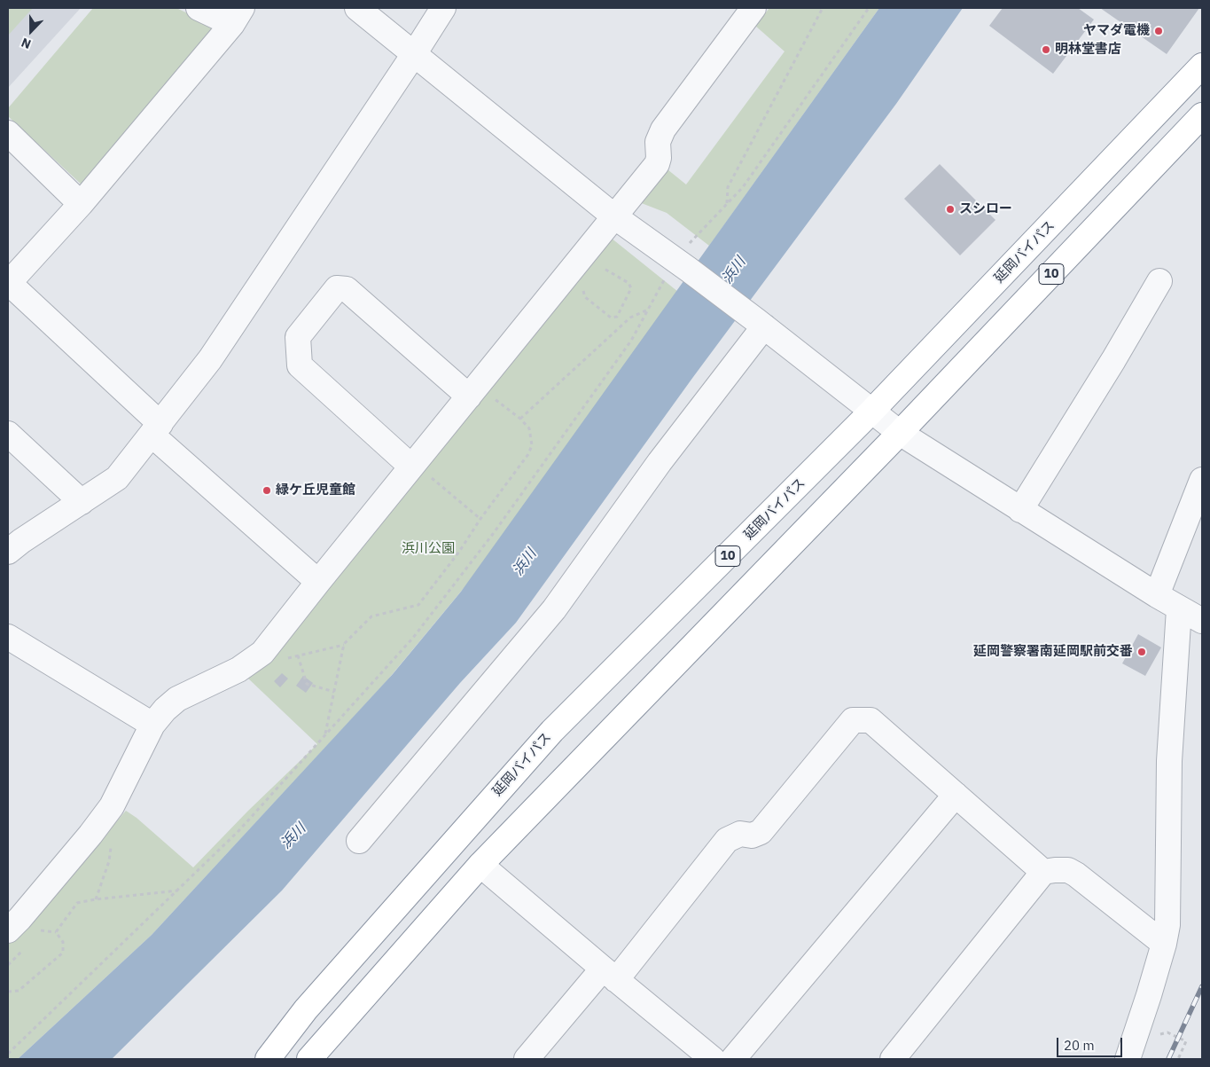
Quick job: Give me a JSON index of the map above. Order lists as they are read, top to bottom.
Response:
{
  "streets": {
    "highway": ["延岡バイパス", "10"]
  },
  "water": ["浜川"],
  "parks": ["浜川公園"],
  "places": [
    "ヤマダ電機",
    "明林堂書店",
    "スシロー",
    "緑ケ丘児童館",
    "延岡警察署南延岡駅前交番"
  ],
  "scale_bar": "20 m",
  "north": "bottom"
}
